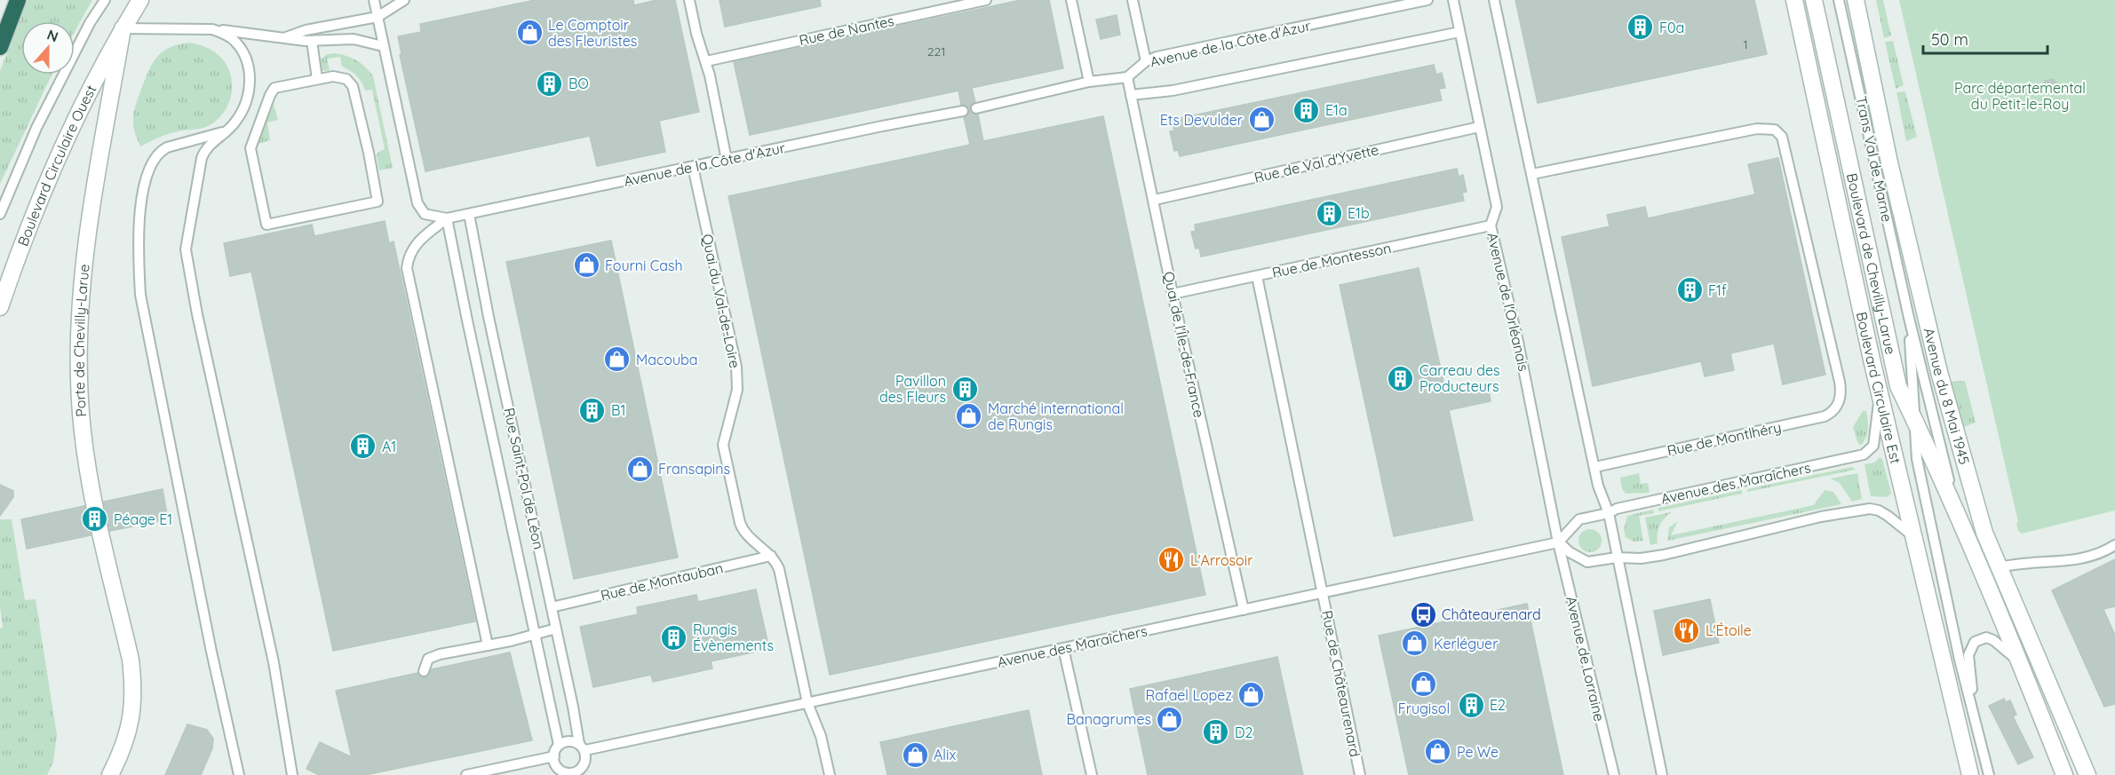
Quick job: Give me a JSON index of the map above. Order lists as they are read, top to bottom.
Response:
{
  "streets": {
    "street": [
      "Boulevard Circulaire Ouest",
      "Boulevard de Chevilly-Larue",
      "Porte de Chevilly-Larue",
      "Boulevard Circulaire Est",
      "Avenue du 8 Mai 1945"
    ],
    "lane": [
      "Rue de Nantes",
      "Avenue de la Côte d'Azur",
      "Trans Val de Marne",
      "Rue de Val d'Yvette",
      "Rue de Montesson",
      "Quai du Val-de-Loire",
      "Avenue de l'Orléanais",
      "Quai de l'Île-de-France",
      "Rue de Montlhéry",
      "Rue Saint-Pol de Léon",
      "Avenue des Maraîchers",
      "Rue de Montauban",
      "Avenue de Lorraine",
      "Rue de Châteaurenard"
    ]
  },
  "crossings": [
    ["Avenue de la Côte d'Azur", "Quai du Val-de-Loire"],
    ["Avenue de la Côte d'Azur", "Quai de l'Île-de-France"],
    ["Avenue de la Côte d'Azur", "Rue Saint-Pol de Léon"],
    ["Rue de Val d'Yvette", "Avenue de l'Orléanais"],
    ["Rue de Val d'Yvette", "Quai de l'Île-de-France"],
    ["Boulevard Circulaire Ouest", "Porte de Chevilly-Larue"],
    ["Rue de Montesson", "Avenue de l'Orléanais"],
    ["Rue de Montesson", "Quai de l'Île-de-France"],
    ["Rue de Montesson", "Rue de Châteaurenard"],
    ["Quai du Val-de-Loire", "Avenue des Maraîchers"],
    ["Quai du Val-de-Loire", "Rue de Montauban"],
    ["Avenue de l'Orléanais", "Avenue des Maraîchers"],
    ["Avenue de l'Orléanais", "Avenue de Lorraine"],
    ["Quai de l'Île-de-France", "Avenue des Maraîchers"],
    ["Boulevard Circulaire Est", "Avenue des Maraîchers"],
    ["Rue Saint-Pol de Léon", "Avenue des Maraîchers"],
    ["Rue Saint-Pol de Léon", "Rue de Montauban"],
    ["Avenue des Maraîchers", "Avenue de Lorraine"],
    ["Avenue des Maraîchers", "Rue de Châteaurenard"]
  ],
  "parks": ["Parc départemental du Petit-le-Roy"],
  "places": {
    "building": [
      "F0a",
      "BO",
      "E1a",
      "E1b",
      "F1f",
      "Carreau des Producteurs",
      "Pavillon des Fleurs",
      "B1",
      "A1",
      "Péage E1",
      "Rungis Évènements",
      "E2",
      "D2"
    ],
    "shop": [
      "Le Comptoir des Fleuristes",
      "Ets Devulder",
      "Fourni Cash",
      "Macouba",
      "Marché international de Rungis",
      "Fransapins",
      "Kerléguer",
      "Frugisol",
      "Rafael Lopez",
      "Banagrumes",
      "Pe We",
      "Alix"
    ],
    "restaurant": ["L'Arrosoir", "L'Étoile"],
    "bus stop": ["Châteaurenard"]
  },
  "house_numbers": ["1", "221"],
  "scale_bar": "50 m",
  "north": "top"
}
